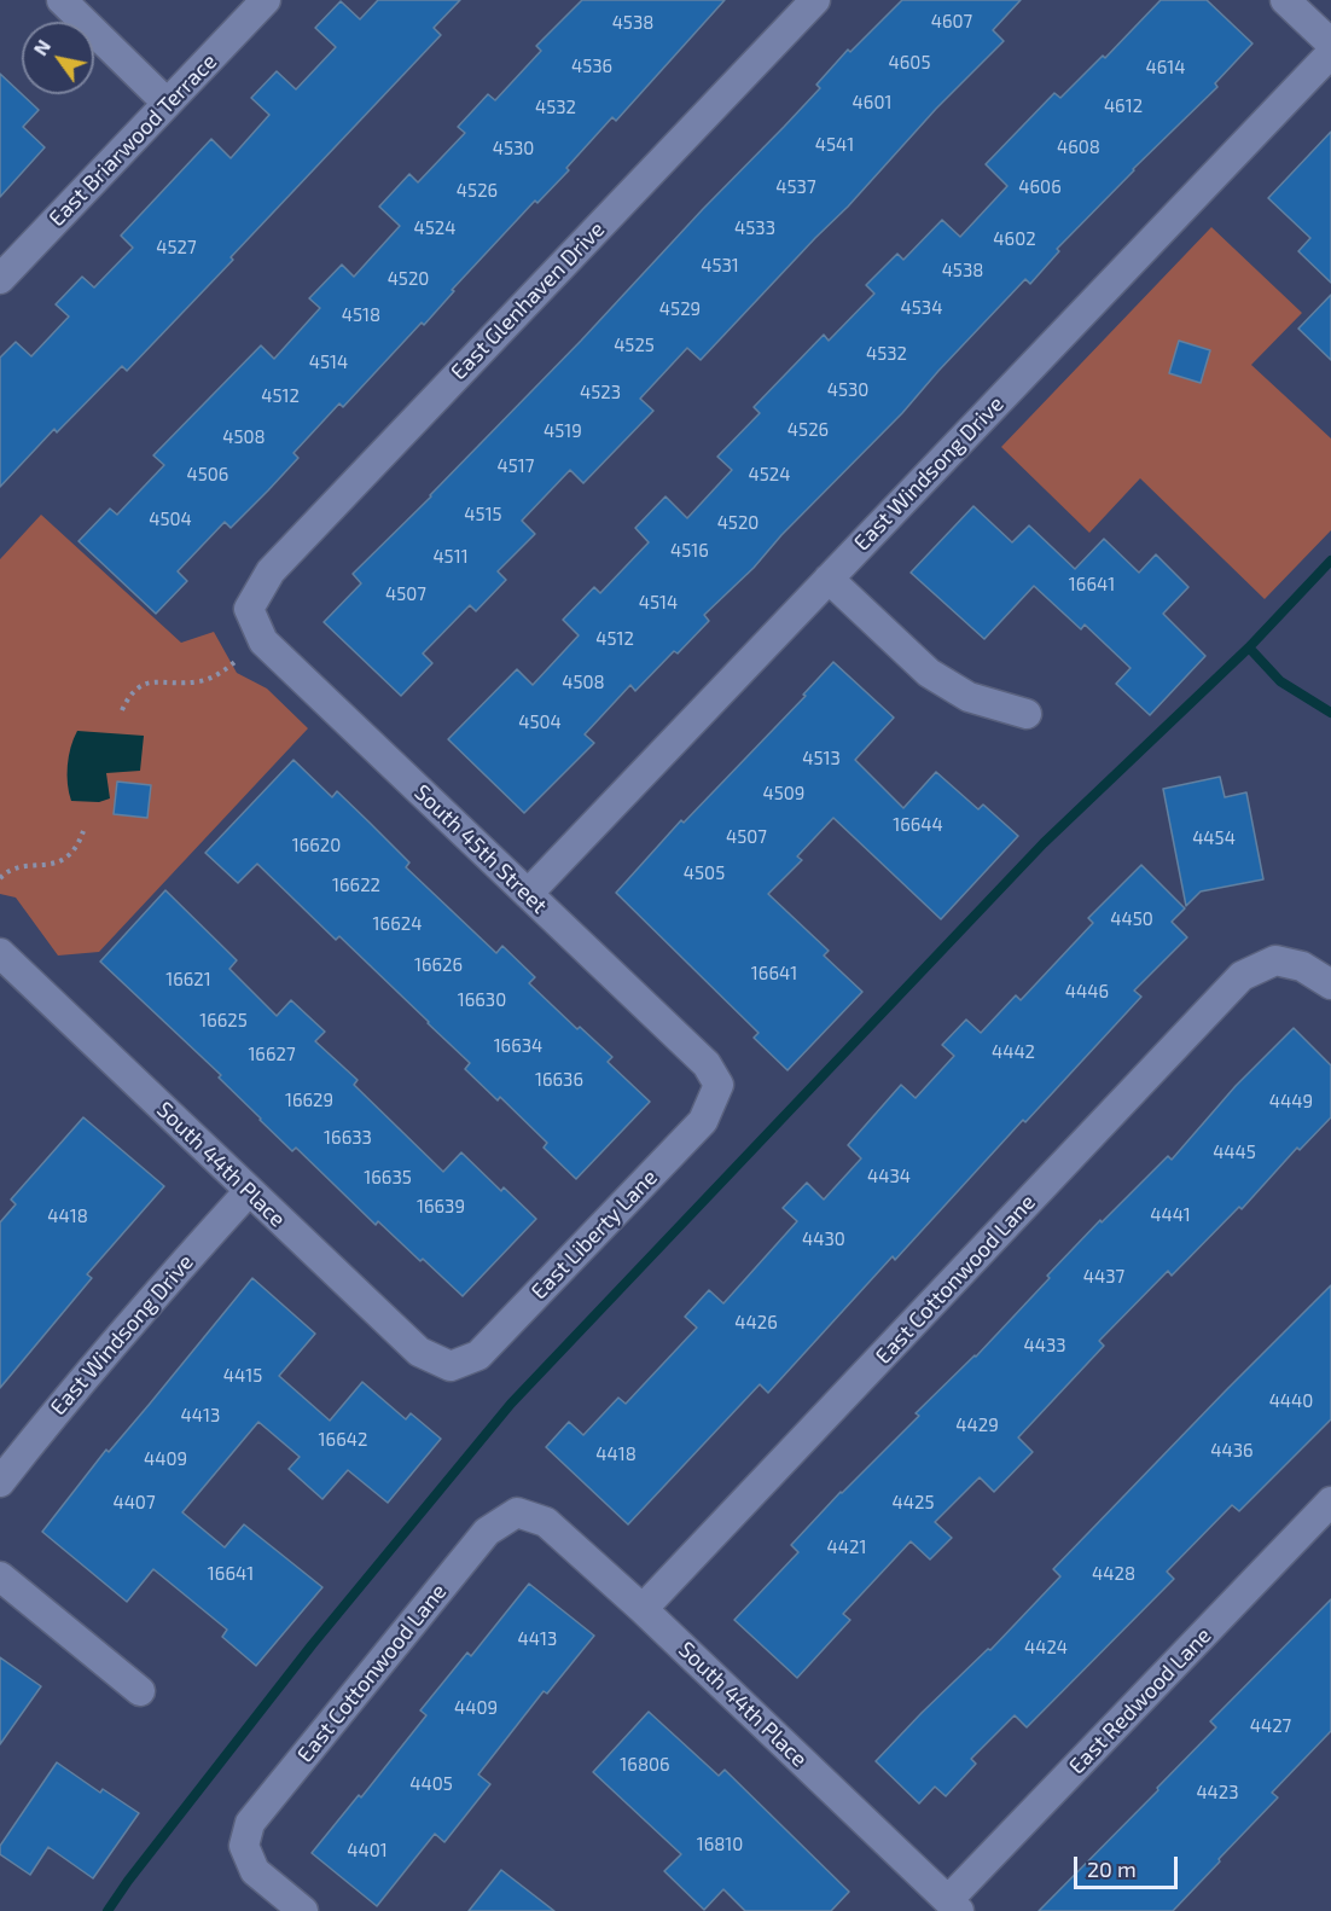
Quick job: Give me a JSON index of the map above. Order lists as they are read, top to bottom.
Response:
{
  "streets": {
    "street": [
      "East Briarwood Terrace",
      "East Glenhaven Drive",
      "East Windsong Drive",
      "South 45th Street",
      "South 44th Place",
      "East Liberty Lane",
      "East Cottonwood Lane",
      "East Redwood Lane"
    ]
  },
  "crossings": [
    ["East Glenhaven Drive", "South 45th Street"],
    ["East Windsong Drive", "South 45th Street"],
    ["East Windsong Drive", "South 44th Place"],
    ["South 45th Street", "East Liberty Lane"],
    ["South 44th Place", "East Liberty Lane"],
    ["South 44th Place", "East Cottonwood Lane"],
    ["South 44th Place", "East Redwood Lane"]
  ],
  "house_numbers": [
    "4607",
    "4538",
    "4605",
    "4536",
    "4614",
    "4601",
    "4612",
    "4532",
    "4541",
    "4608",
    "4530",
    "4537",
    "4606",
    "4526",
    "4524",
    "4533",
    "4602",
    "4527",
    "4531",
    "4538",
    "4520",
    "4534",
    "4529",
    "4518",
    "4525",
    "4532",
    "4514",
    "4530",
    "4523",
    "4512",
    "4526",
    "4519",
    "4508",
    "4517",
    "4506",
    "4524",
    "4515",
    "4504",
    "4520",
    "4516",
    "4511",
    "16641",
    "4507",
    "4514",
    "4512",
    "4508",
    "4504",
    "4513",
    "4509",
    "16644",
    "4507",
    "4454",
    "16620",
    "4505",
    "16622",
    "4450",
    "16624",
    "16626",
    "16641",
    "16621",
    "4446",
    "16630",
    "16625",
    "16634",
    "4442",
    "16627",
    "16636",
    "16629",
    "4449",
    "16633",
    "4445",
    "4434",
    "16635",
    "16639",
    "4441",
    "4418",
    "4430",
    "4437",
    "4426",
    "4433",
    "4415",
    "4440",
    "4413",
    "4429",
    "16642",
    "4436",
    "4418",
    "4409",
    "4407",
    "4425",
    "4421",
    "16641",
    "4428",
    "4413",
    "4424",
    "4409",
    "4427",
    "16806",
    "4405",
    "4423",
    "16810",
    "4401"
  ],
  "scale_bar": "20 m",
  "north": "top left"
}
